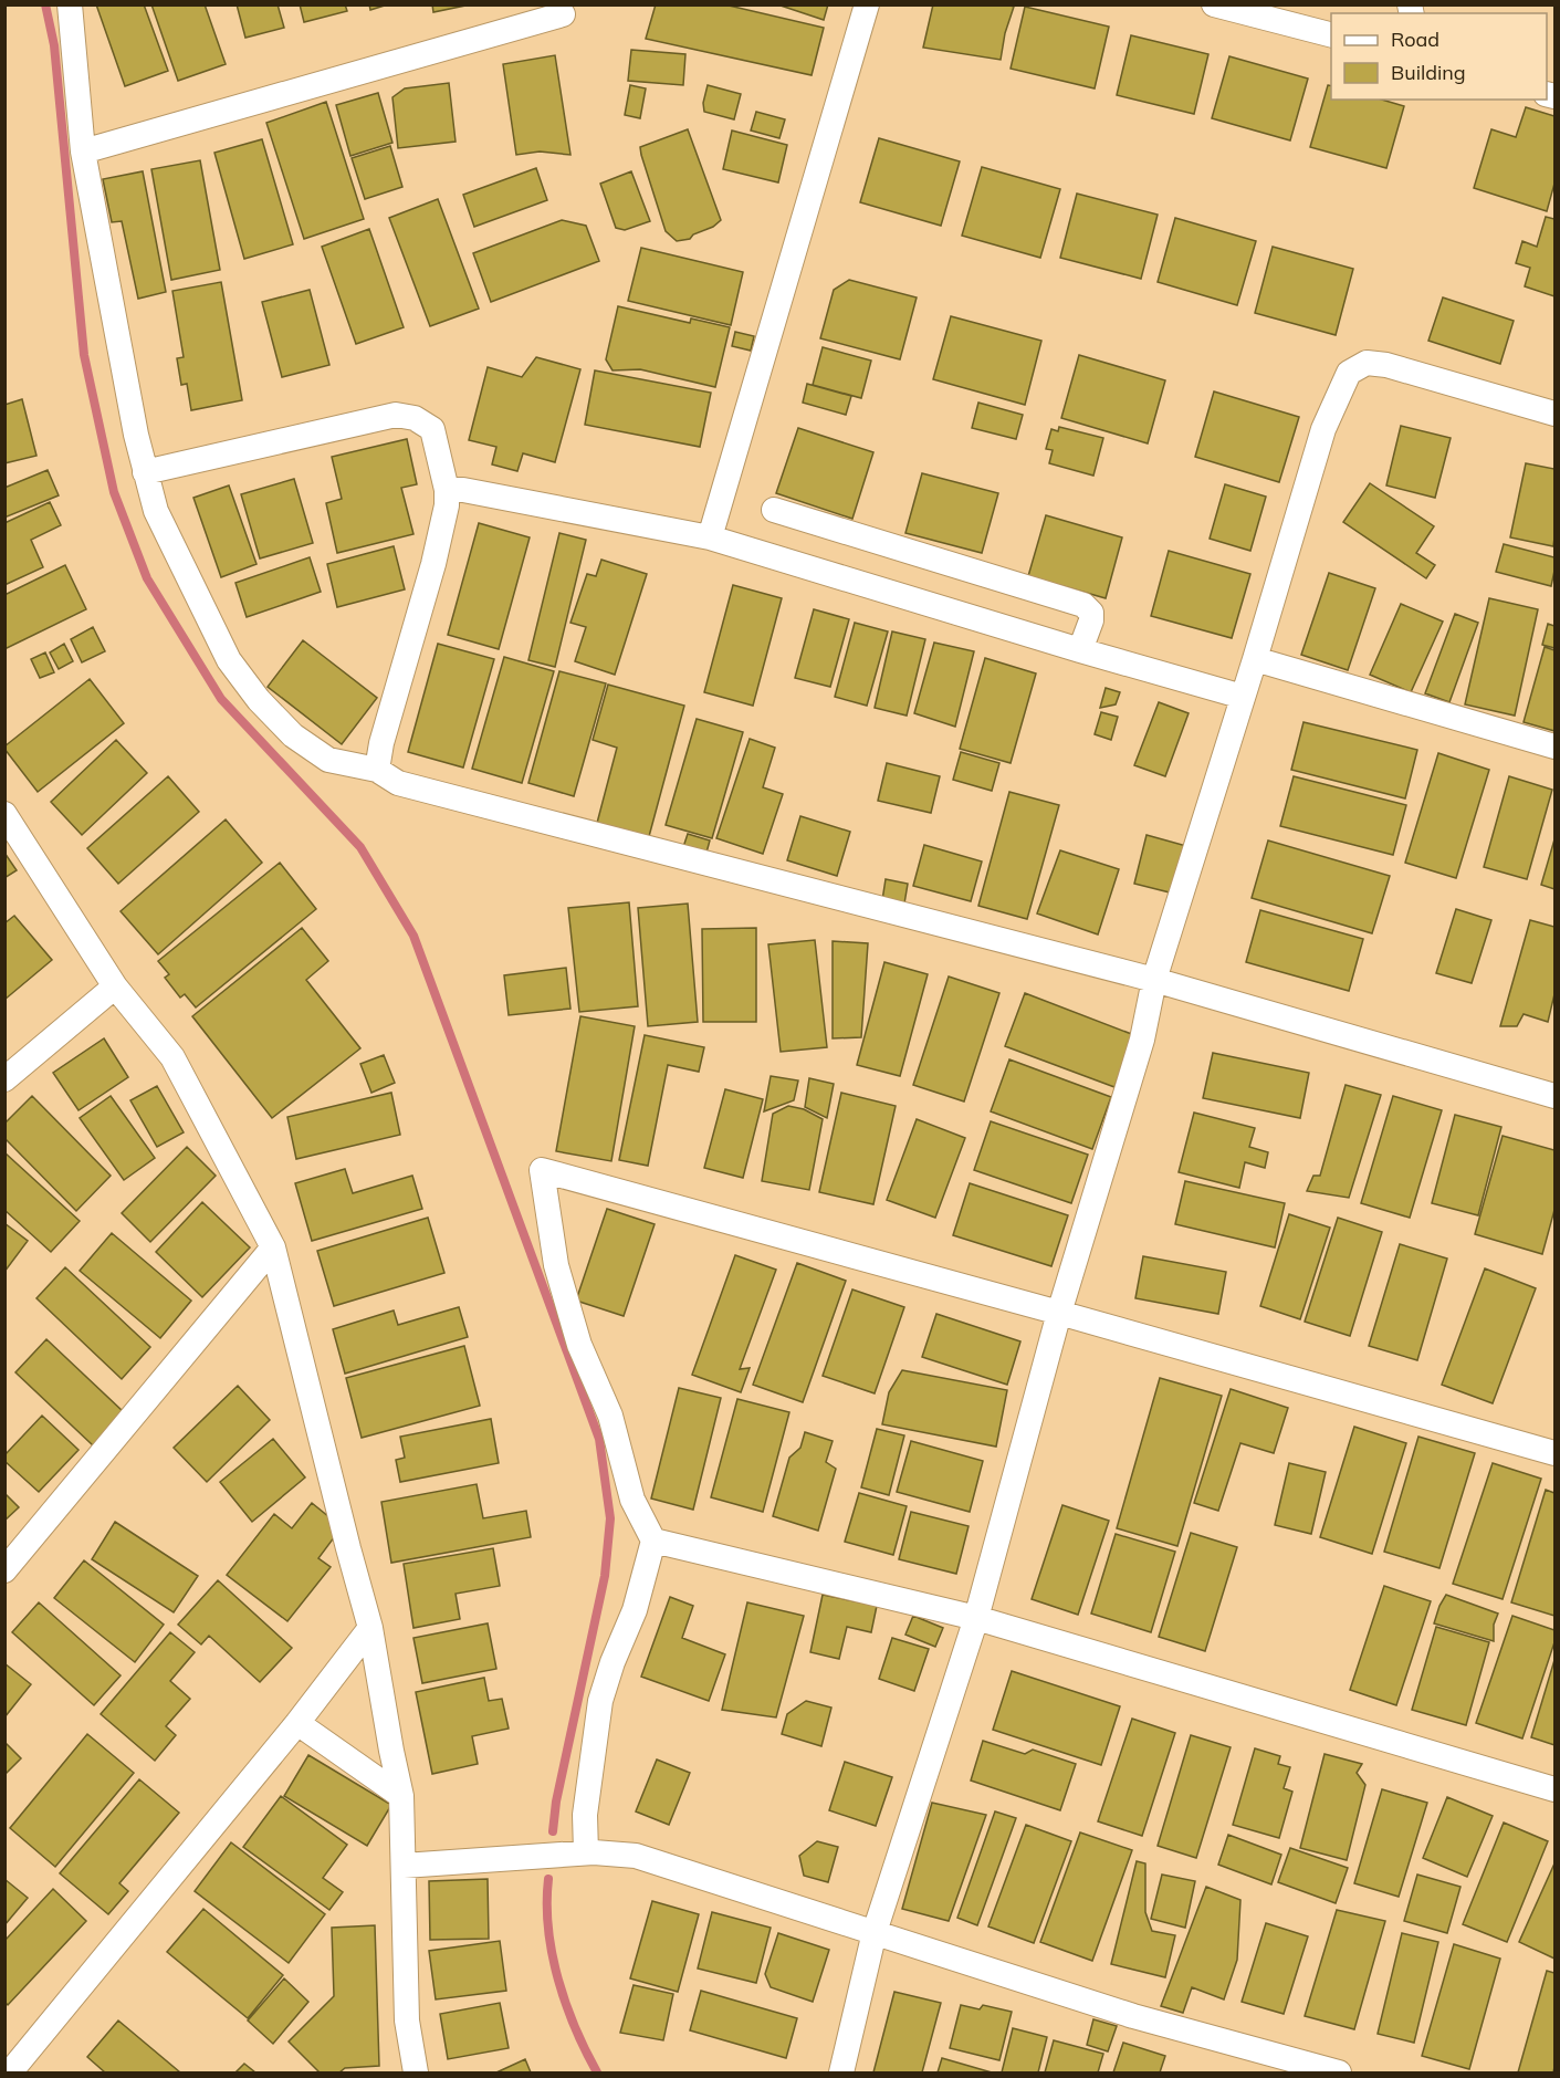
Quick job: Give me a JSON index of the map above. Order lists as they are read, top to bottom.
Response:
{
  "legend": ["Road", "Building"]
}
